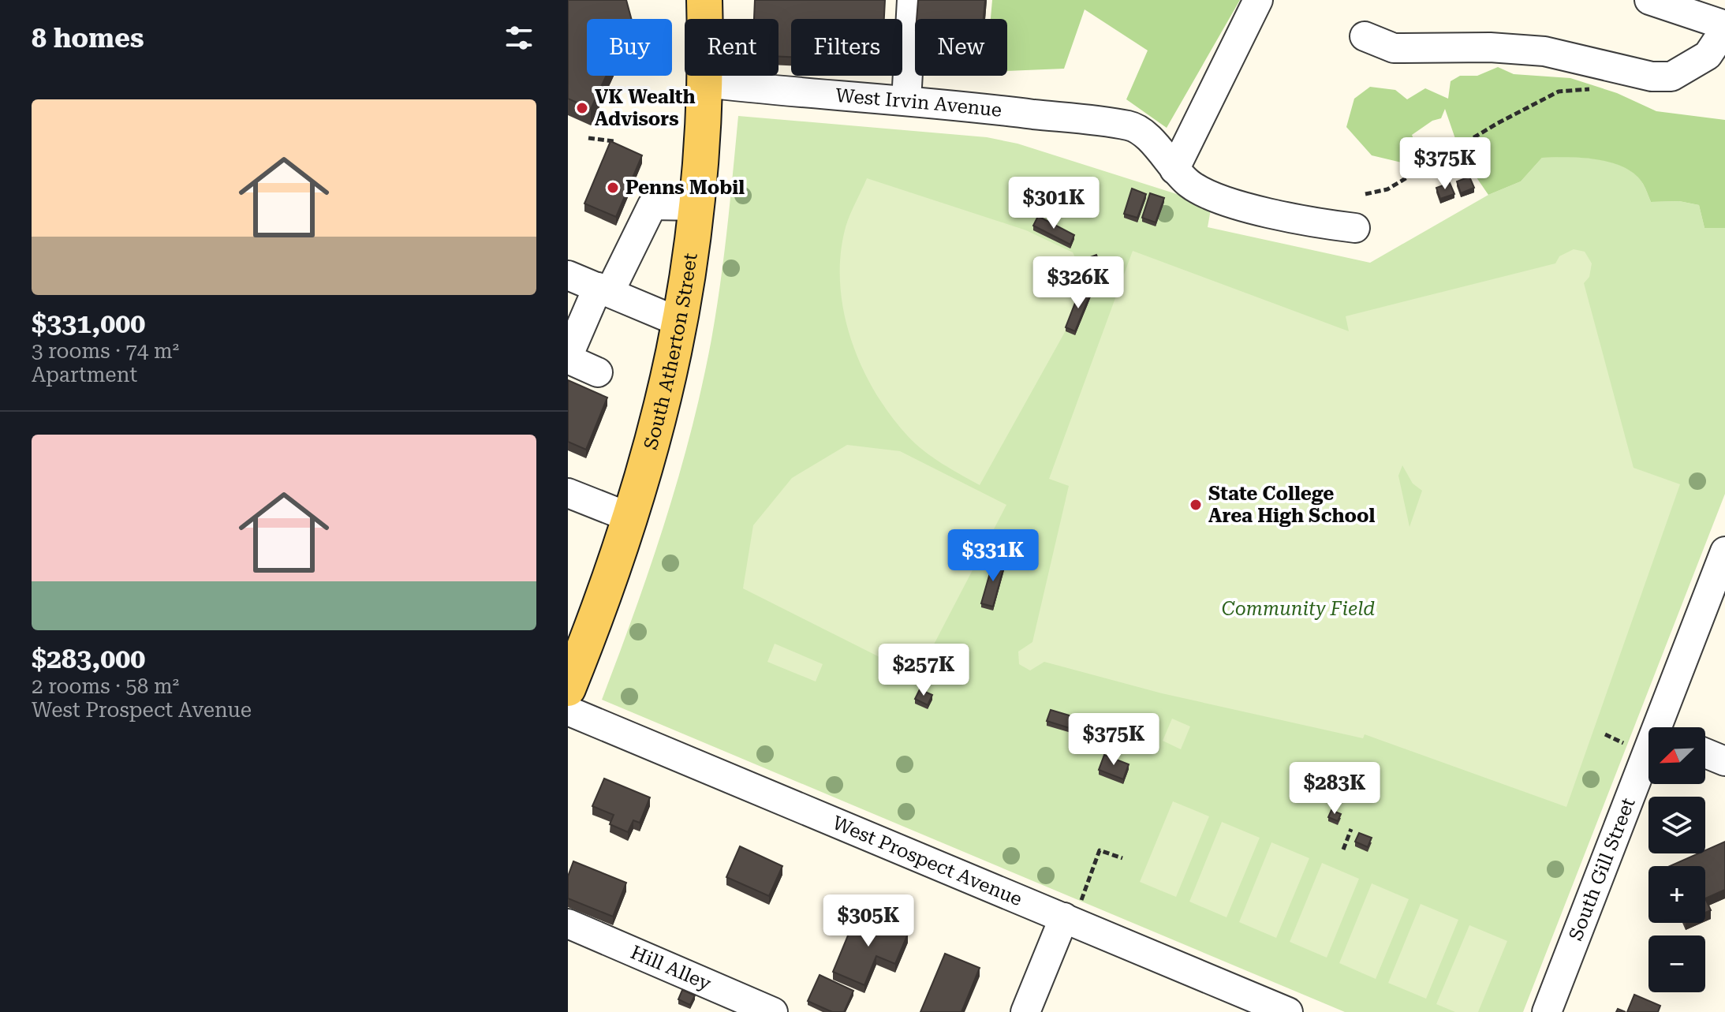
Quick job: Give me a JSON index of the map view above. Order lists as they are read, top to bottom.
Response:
{
  "streets": {
    "main road": ["South Atherton Street"],
    "street": [
      "West Irvin Avenue",
      "West Prospect Avenue",
      "South Gill Street",
      "Hill Alley"
    ]
  },
  "crossings": [
    ["West Irvin Avenue", "South Atherton Street"]
  ],
  "parks": ["Community Field"],
  "places": ["VK Wealth Advisors", "Penns Mobil", "State College Area High School"],
  "north": "bottom left",
  "page": {
    "heading": "8 homes",
    "chip": [
      "Buy",
      "Rent",
      "Filters",
      "New"
    ],
    "list": [
      {
        "name": "$331,000",
        "note": "3 rooms · 74 m² · Apartment"
      },
      {
        "name": "$283,000",
        "note": "2 rooms · 58 m² · West Prospect Avenue"
      }
    ],
    "price": [
      "$375K",
      "$301K",
      "$326K",
      "$331K",
      "$257K",
      "$375K",
      "$283K",
      "$305K"
    ],
    "map_buttons": ["+", "−"]
  }
}
